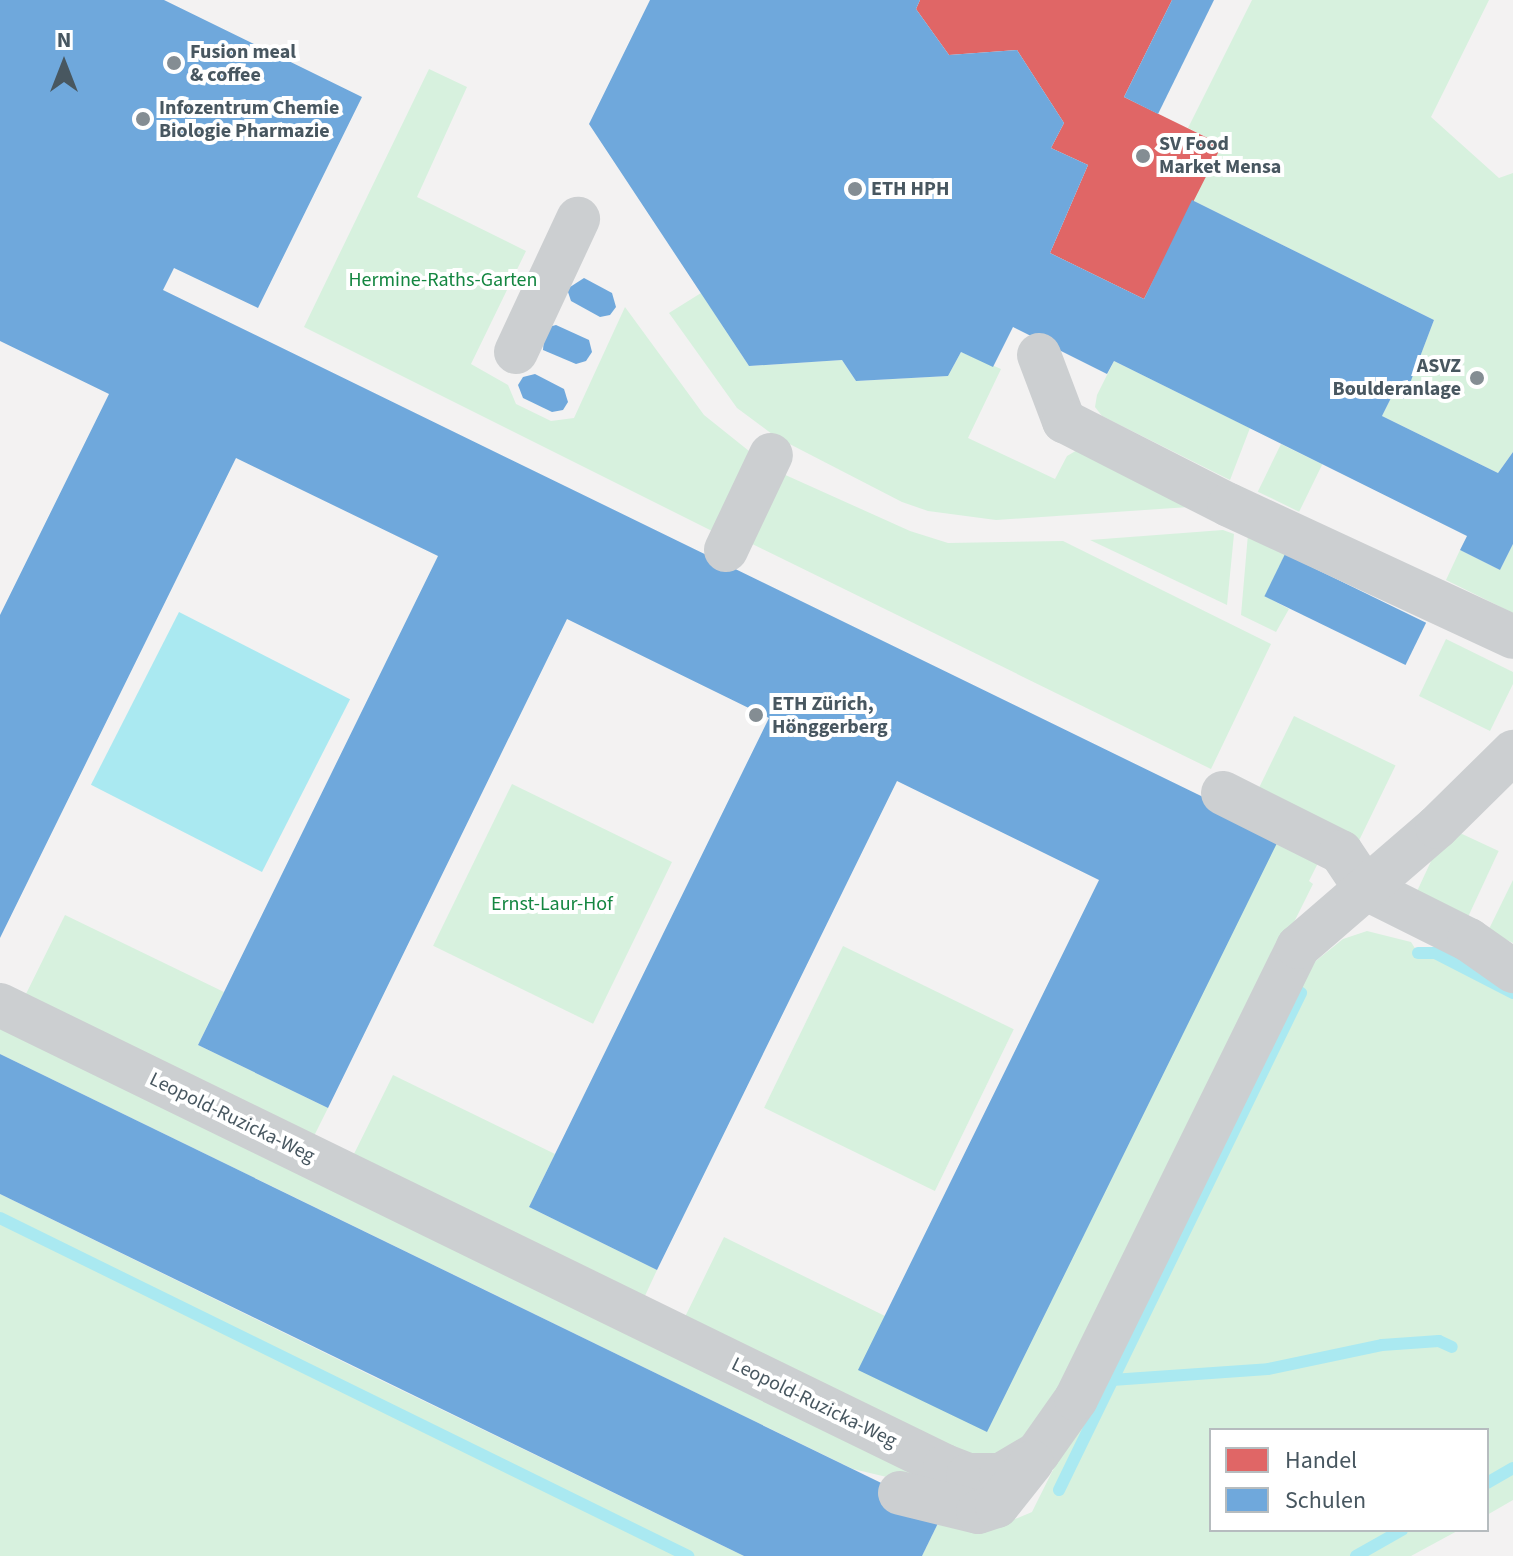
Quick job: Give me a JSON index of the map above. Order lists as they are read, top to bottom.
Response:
{
  "streets": {
    "street": ["Leopold-Ruzicka-Weg"]
  },
  "parks": ["Hermine-Raths-Garten", "Ernst-Laur-Hof"],
  "places": [
    "Fusion meal & coffee",
    "Infozentrum Chemie Biologie Pharmazie",
    "SV Food Market Mensa",
    "ETH HPH",
    "ASVZ Boulderanlage",
    "ETH Zürich, Hönggerberg"
  ],
  "legend": ["Handel", "Schulen"],
  "north": "top"
}
